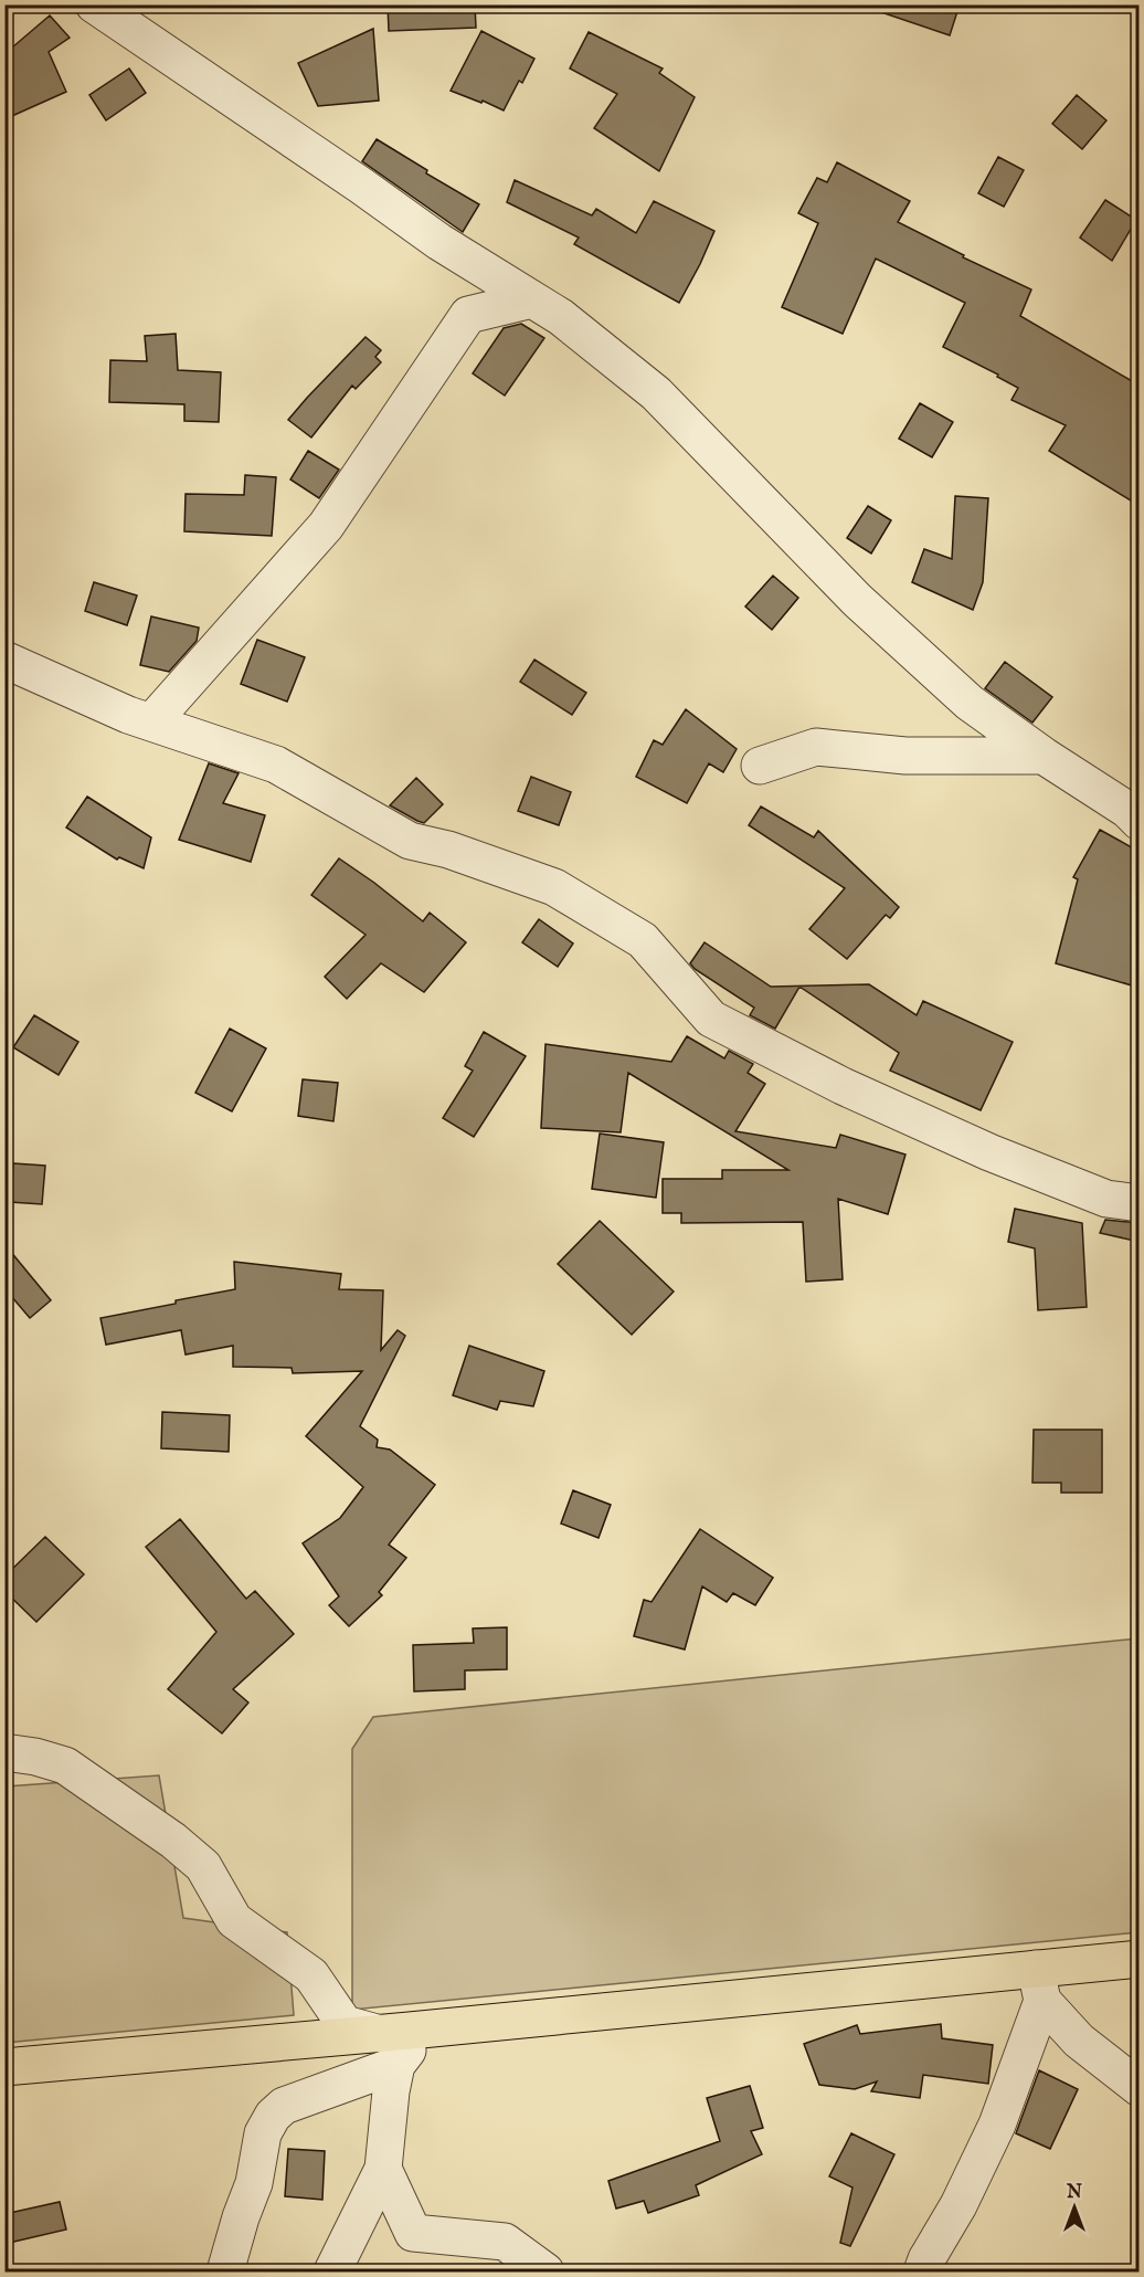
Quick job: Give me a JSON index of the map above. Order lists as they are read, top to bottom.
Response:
{
  "north": "top"
}
